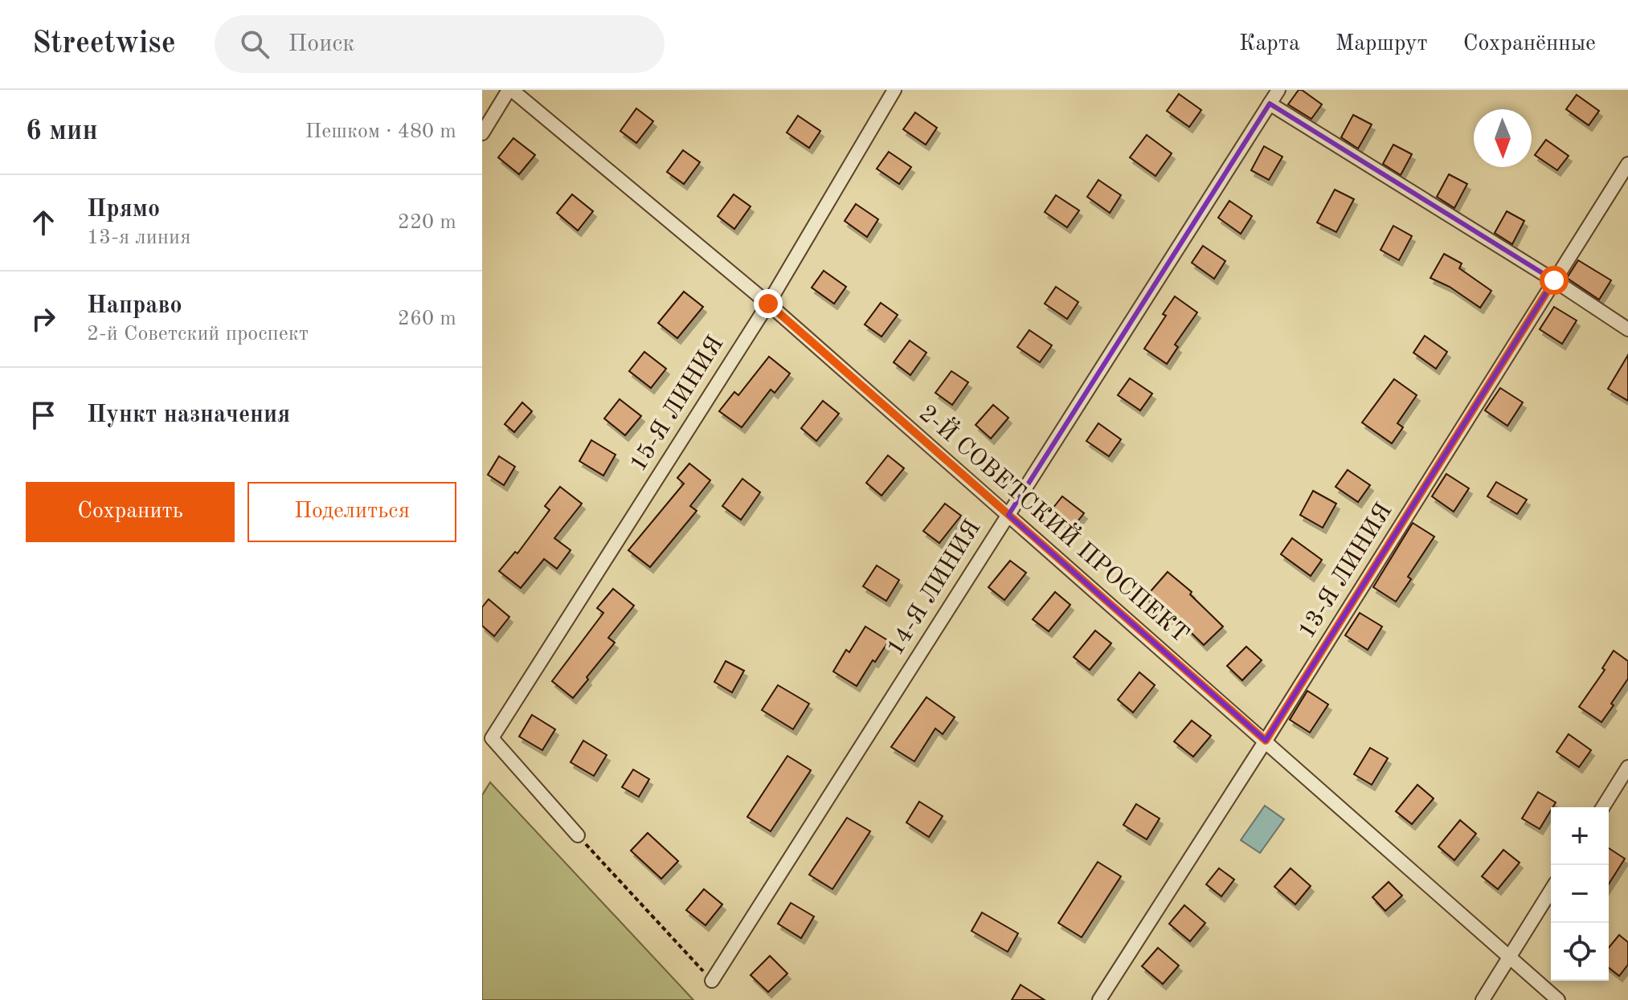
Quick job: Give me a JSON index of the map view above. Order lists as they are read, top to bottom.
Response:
{
  "streets": {
    "street": [
      "15-Я ЛИНИЯ",
      "2-Й СОВЕТСКИЙ ПРОСПЕКТ",
      "13-Я ЛИНИЯ",
      "14-Я ЛИНИЯ"
    ]
  },
  "crossings": [
    ["15-Я ЛИНИЯ", "2-Й СОВЕТСКИЙ ПРОСПЕКТ"],
    ["2-Й СОВЕТСКИЙ ПРОСПЕКТ", "13-Я ЛИНИЯ"],
    ["2-Й СОВЕТСКИЙ ПРОСПЕКТ", "14-Я ЛИНИЯ"]
  ],
  "north": "bottom",
  "page": {
    "header": "Streetwise",
    "search": "Поиск",
    "nav": ["Карта", "Маршрут", "Сохранённые"],
    "heading": ["6 мин", "Пешком · 480 m"],
    "list": [
      ["Прямо", "13-я линия", "220 m"],
      ["Направо", "2-й Советский проспект", "260 m"],
      "Пункт назначения"
    ],
    "buttons": ["Сохранить", "Поделиться"],
    "map_buttons": ["+", "−"]
  }
}
